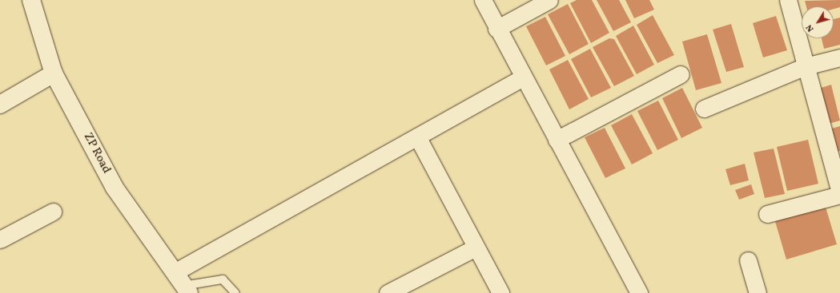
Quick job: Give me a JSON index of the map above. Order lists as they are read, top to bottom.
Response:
{
  "streets": {
    "street": ["ZP Road"]
  },
  "north": "bottom left"
}
